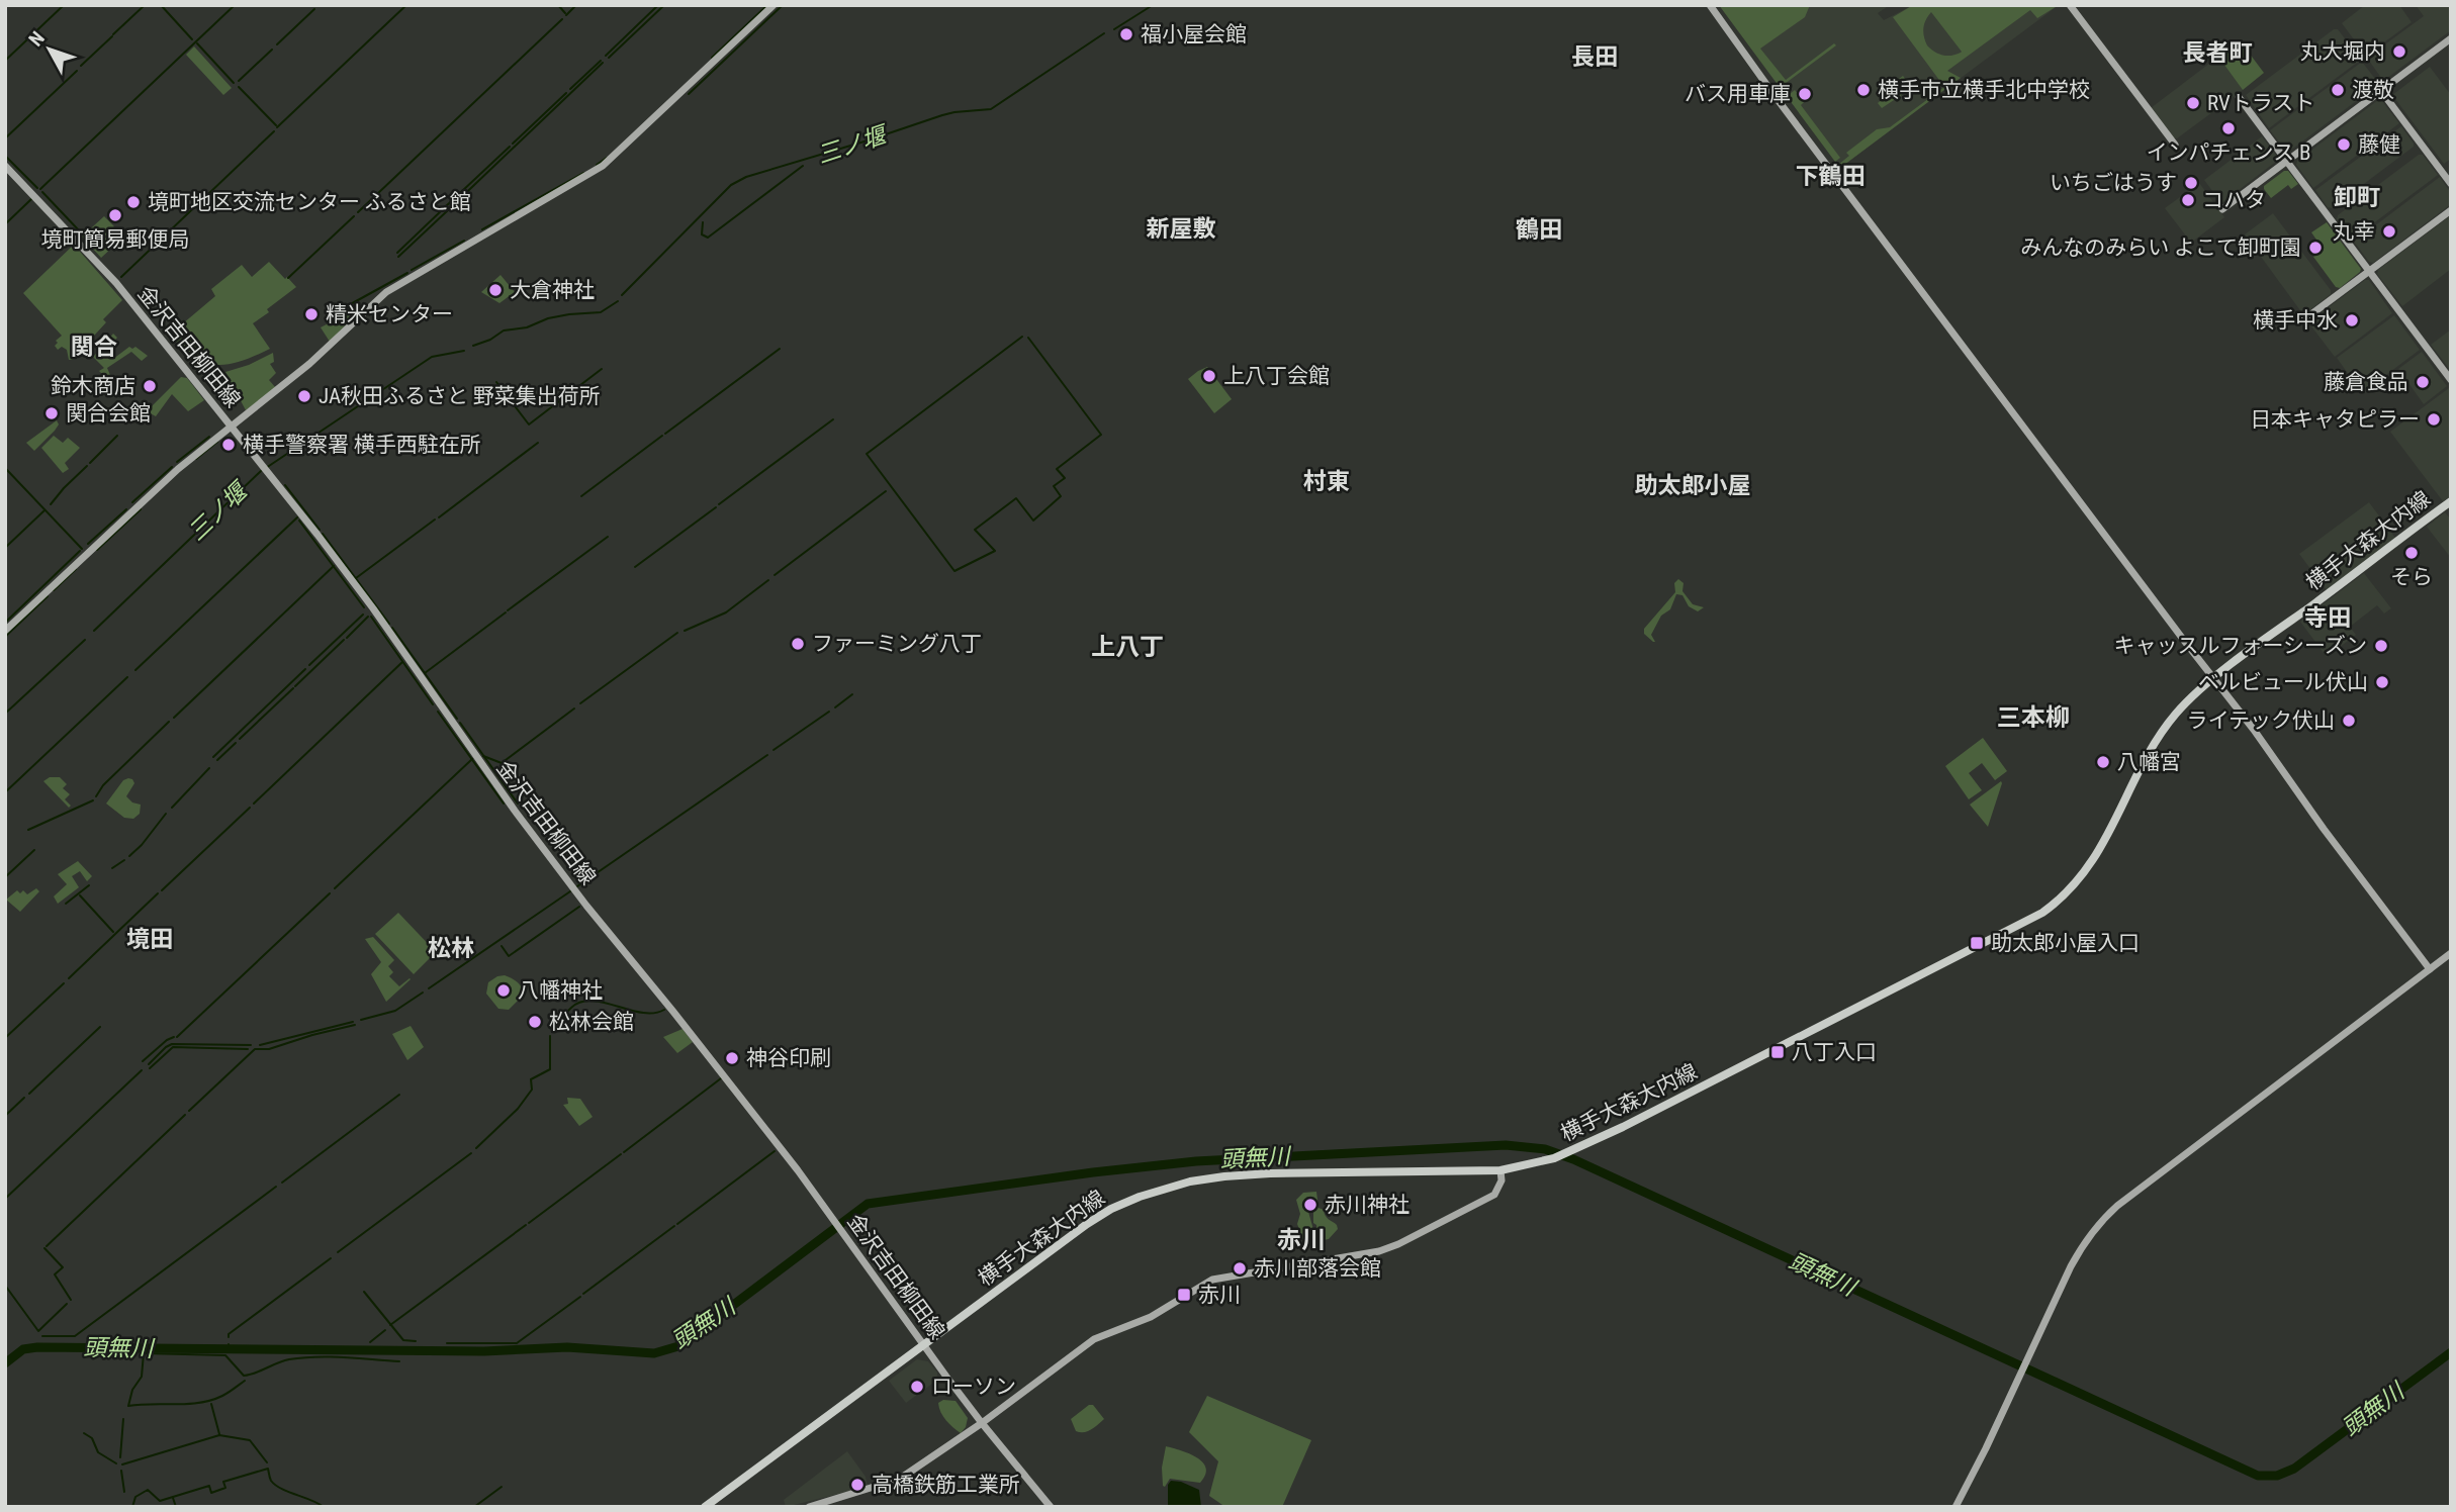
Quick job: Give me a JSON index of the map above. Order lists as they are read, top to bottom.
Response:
{
  "streets": {
    "main road": ["横手大森大内線"],
    "street": ["金沢吉田柳田線"]
  },
  "crossings": [
    ["金沢吉田柳田線", "横手大森大内線"]
  ],
  "districts": [
    "長者町",
    "長田",
    "下鶴田",
    "卸町",
    "新屋敷",
    "鶴田",
    "関合",
    "村東",
    "助太郎小屋",
    "寺田",
    "上八丁",
    "三本柳",
    "境田",
    "松林",
    "赤川"
  ],
  "water": ["三ノ堰", "頭無川"],
  "places": {
    "other": [
      "福小屋会館",
      "丸大堀内",
      "横手市立横手北中学校",
      "渡敬",
      "バス用車庫",
      "RVトラスト",
      "インパチェンス B",
      "藤健",
      "いちごはうす",
      "コハタ",
      "境町地区交流センター ふるさと館",
      "境町簡易郵便局",
      "丸幸",
      "みんなのみらい よこて卸町園",
      "大倉神社",
      "精米センター",
      "横手中水",
      "上八丁会館",
      "藤倉食品",
      "鈴木商店",
      "JA秋田ふるさと 野菜集出荷所",
      "関合会館",
      "日本キャタピラー",
      "横手警察署 横手西駐在所",
      "そら",
      "ファーミング八丁",
      "キャッスルフォーシーズン",
      "ベルビュール伏山",
      "ライテック伏山",
      "八幡宮",
      "八幡神社",
      "松林会館",
      "神谷印刷",
      "赤川神社",
      "赤川部落会館",
      "ローソン",
      "高橋鉄筋工業所"
    ],
    "transit": ["助太郎小屋入口", "八丁入口", "赤川"]
  },
  "north": "top left"
}
